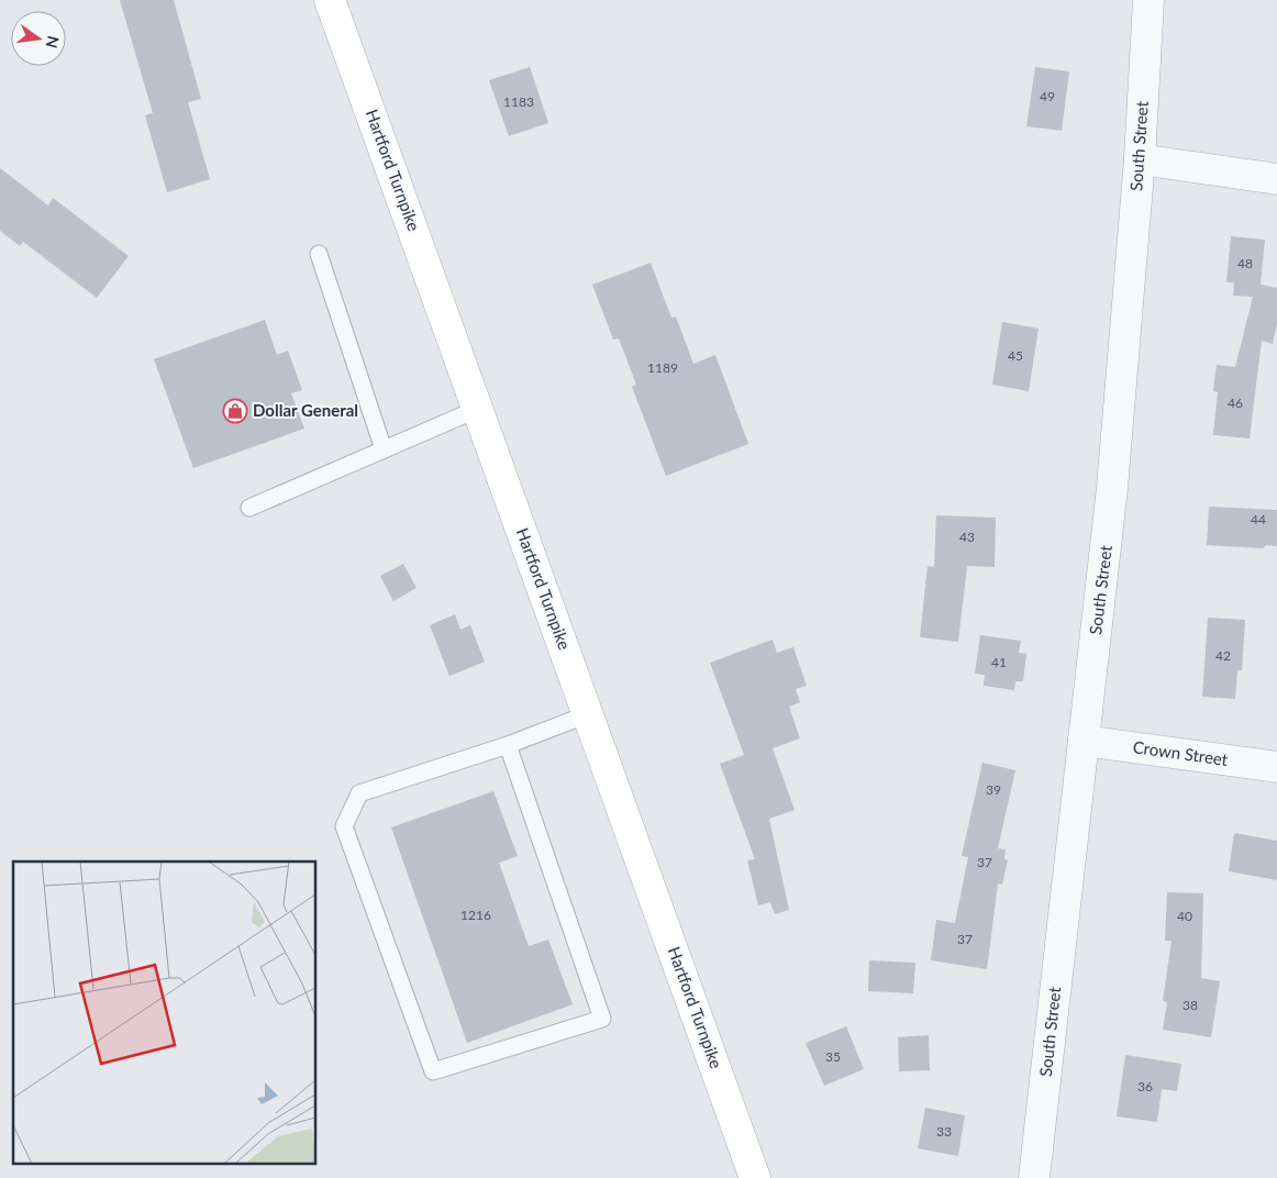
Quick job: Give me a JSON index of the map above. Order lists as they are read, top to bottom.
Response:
{
  "streets": {
    "main road": ["Hartford Turnpike"],
    "street": ["South Street", "Crown Street"]
  },
  "crossings": [
    ["South Street", "Crown Street"]
  ],
  "places": {
    "shop": ["Dollar General"]
  },
  "house_numbers": [
    "49",
    "1183",
    "48",
    "45",
    "1189",
    "46",
    "44",
    "43",
    "42",
    "41",
    "39",
    "37",
    "1216",
    "40",
    "37",
    "38",
    "35",
    "36",
    "33"
  ],
  "north": "right"
}
